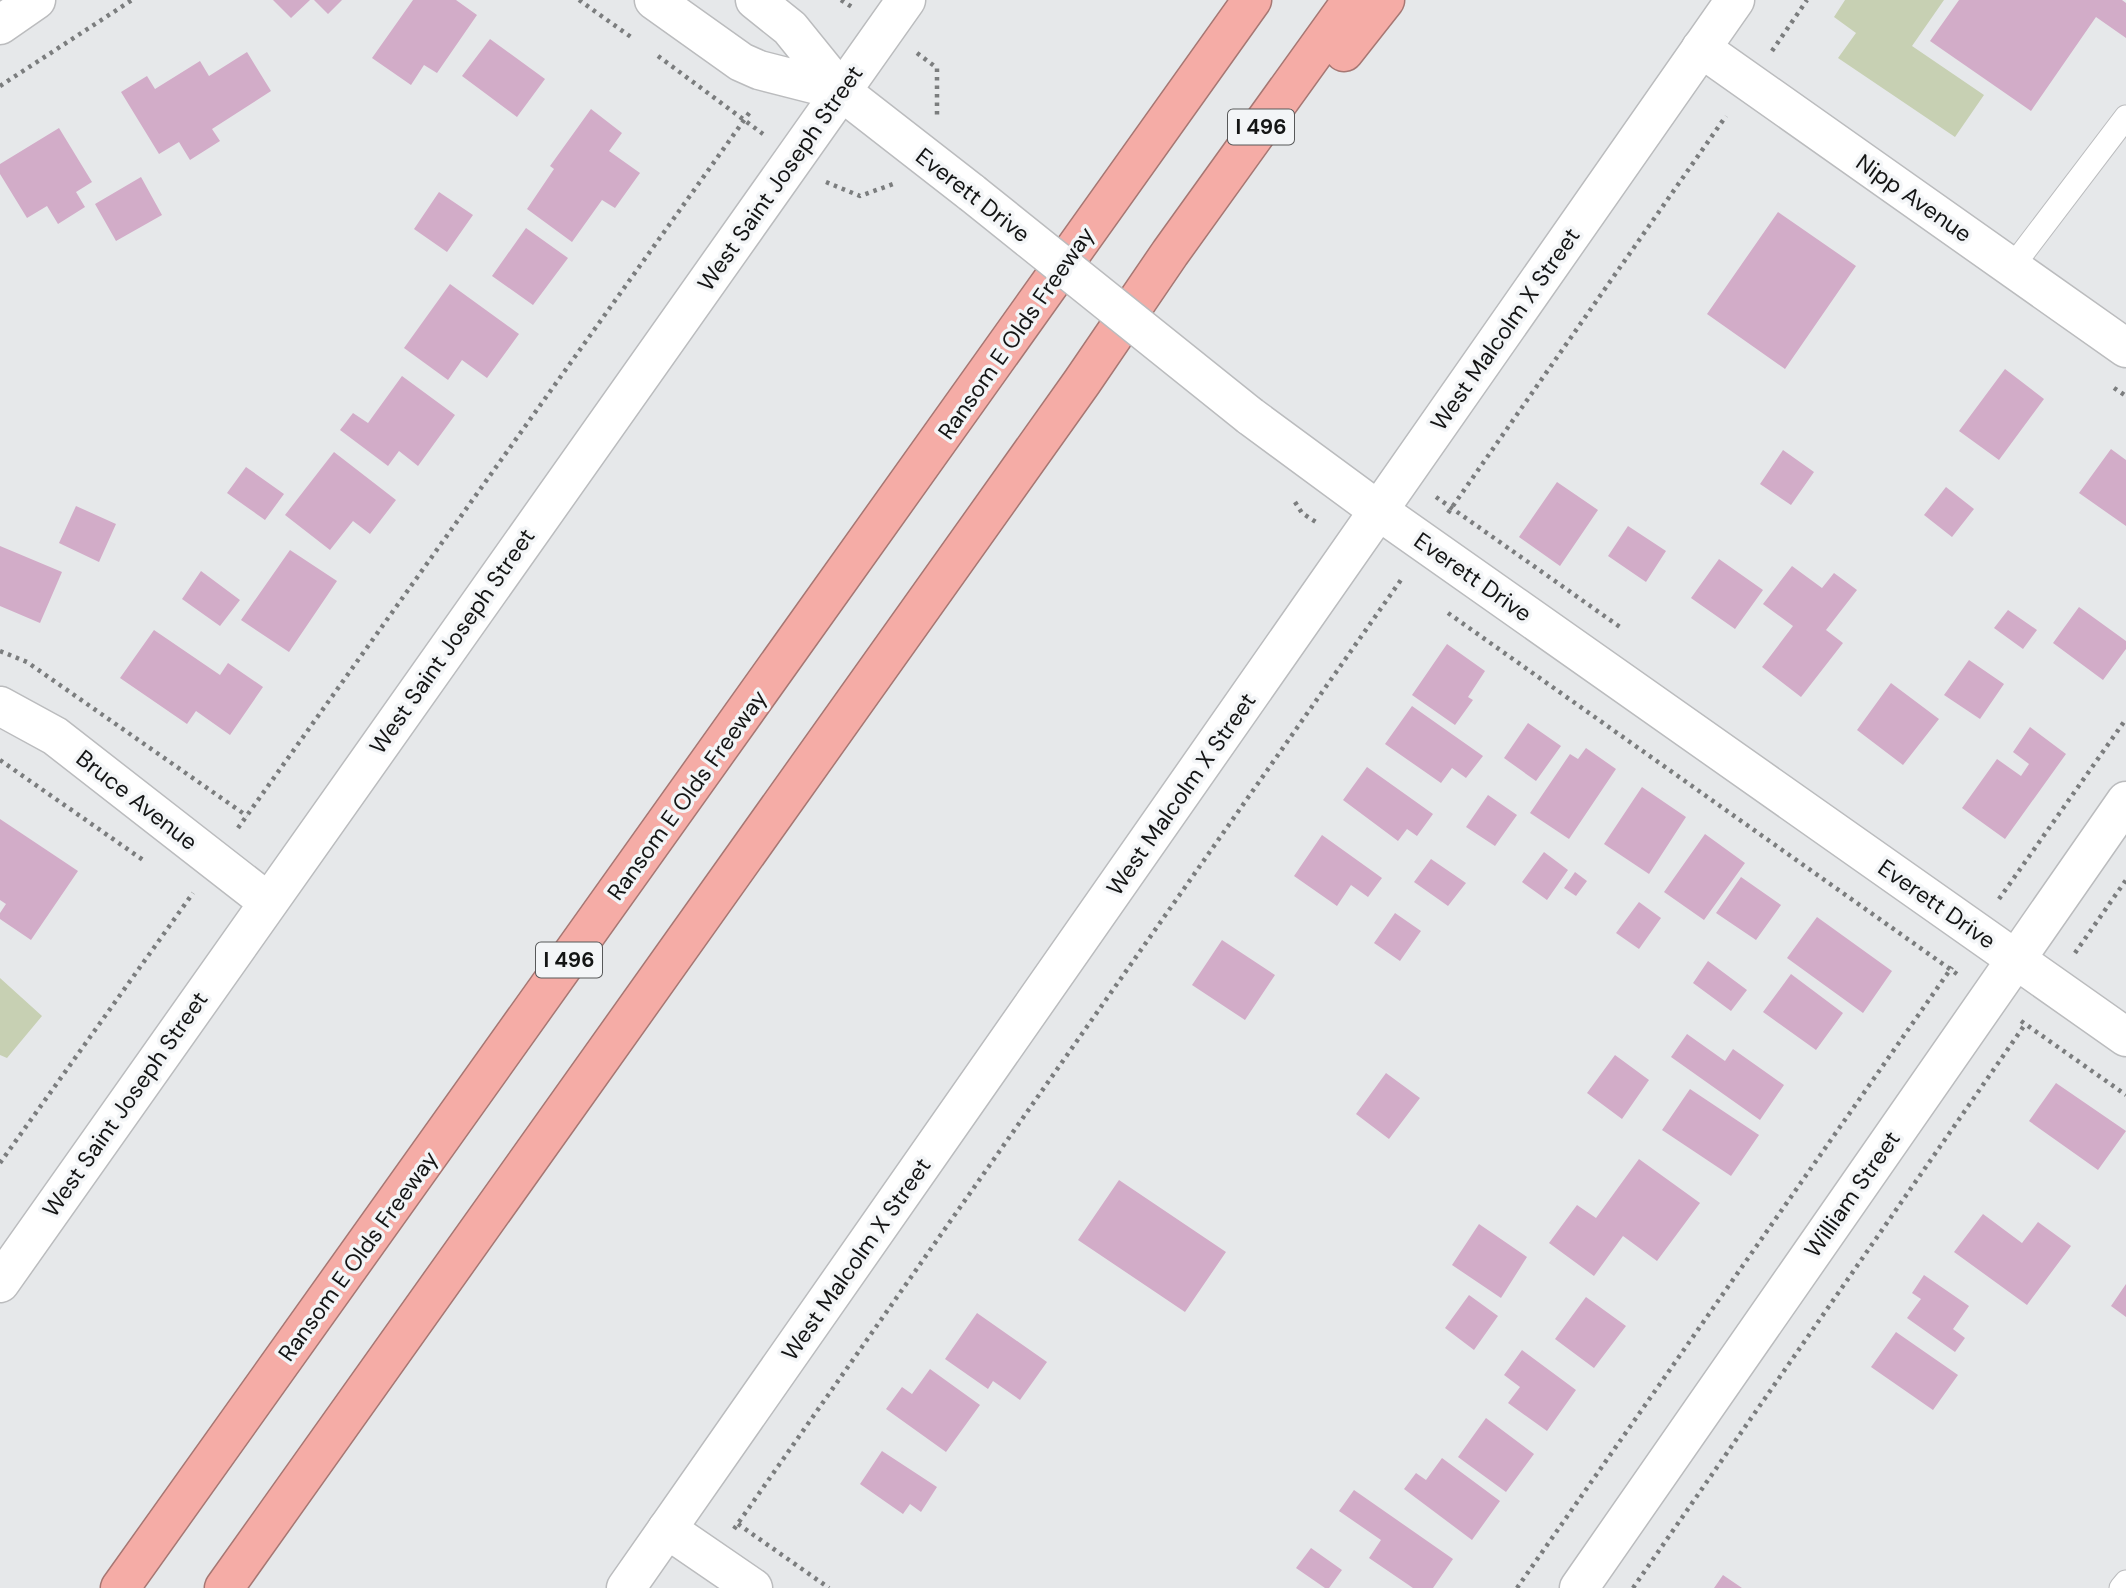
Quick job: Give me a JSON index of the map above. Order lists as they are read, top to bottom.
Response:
{
  "streets": {
    "highway": ["I 496", "Ransom E Olds Freeway"],
    "street": [
      "West Saint Joseph Street",
      "Everett Drive",
      "Nipp Avenue",
      "West Malcolm X Street",
      "Bruce Avenue",
      "William Street"
    ]
  },
  "crossings": [
    ["West Saint Joseph Street", "Everett Drive"],
    ["West Saint Joseph Street", "Bruce Avenue"],
    ["Everett Drive", "West Malcolm X Street"],
    ["Everett Drive", "William Street"],
    ["Nipp Avenue", "West Malcolm X Street"]
  ]
}
